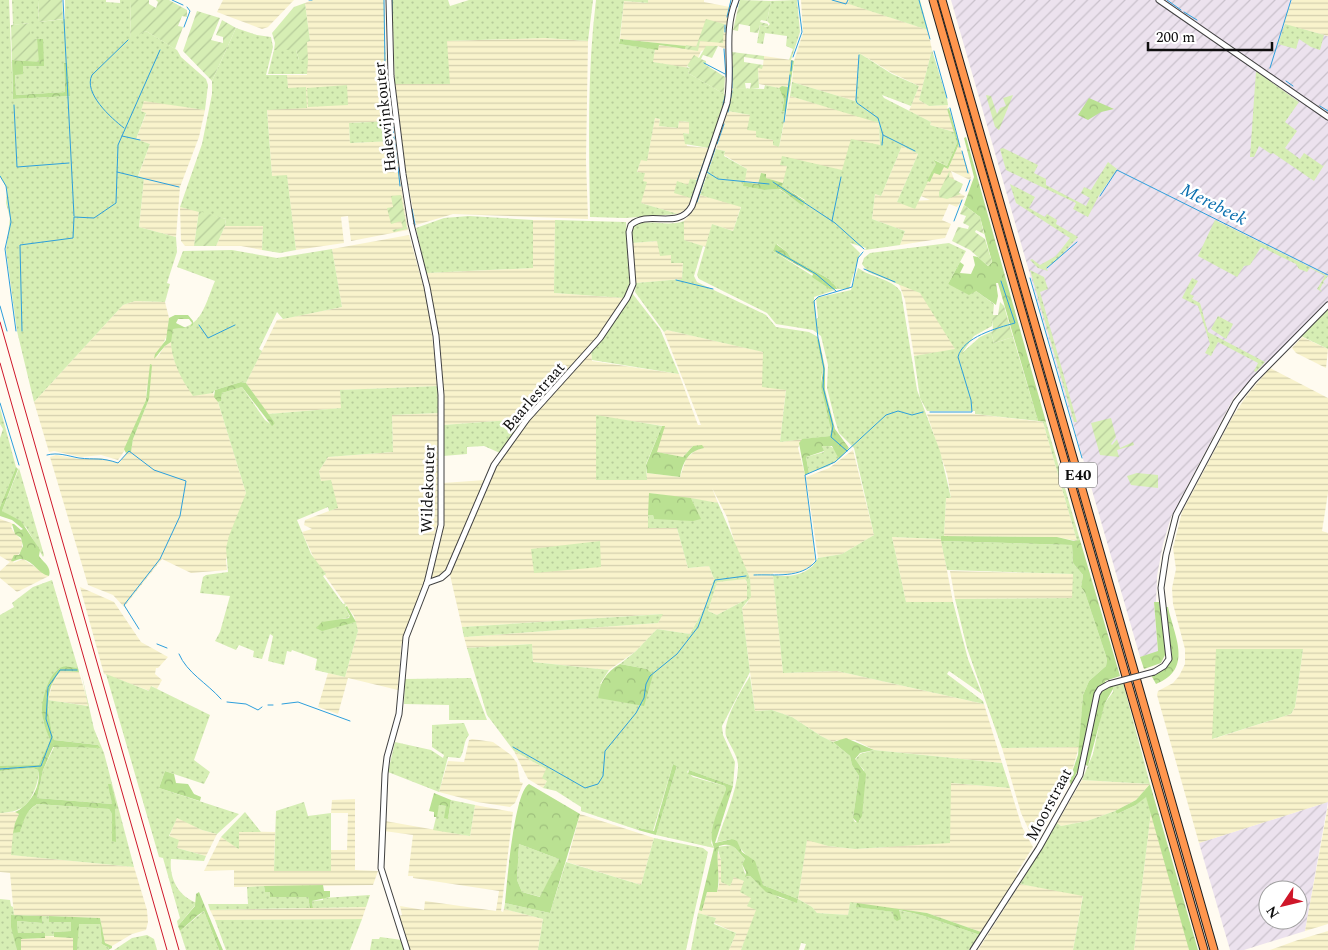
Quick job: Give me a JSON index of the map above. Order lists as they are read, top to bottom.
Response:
{
  "streets": {
    "highway": ["E40"],
    "street": [
      "Halewijnkouter",
      "Baarlestraat",
      "Wildekouter",
      "Moorstraat"
    ]
  },
  "crossings": [
    ["Halewijnkouter", "Wildekouter"],
    ["Baarlestraat", "Wildekouter"]
  ],
  "water": ["Merebeek"],
  "scale_bar": "200 m",
  "north": "bottom left"
}
